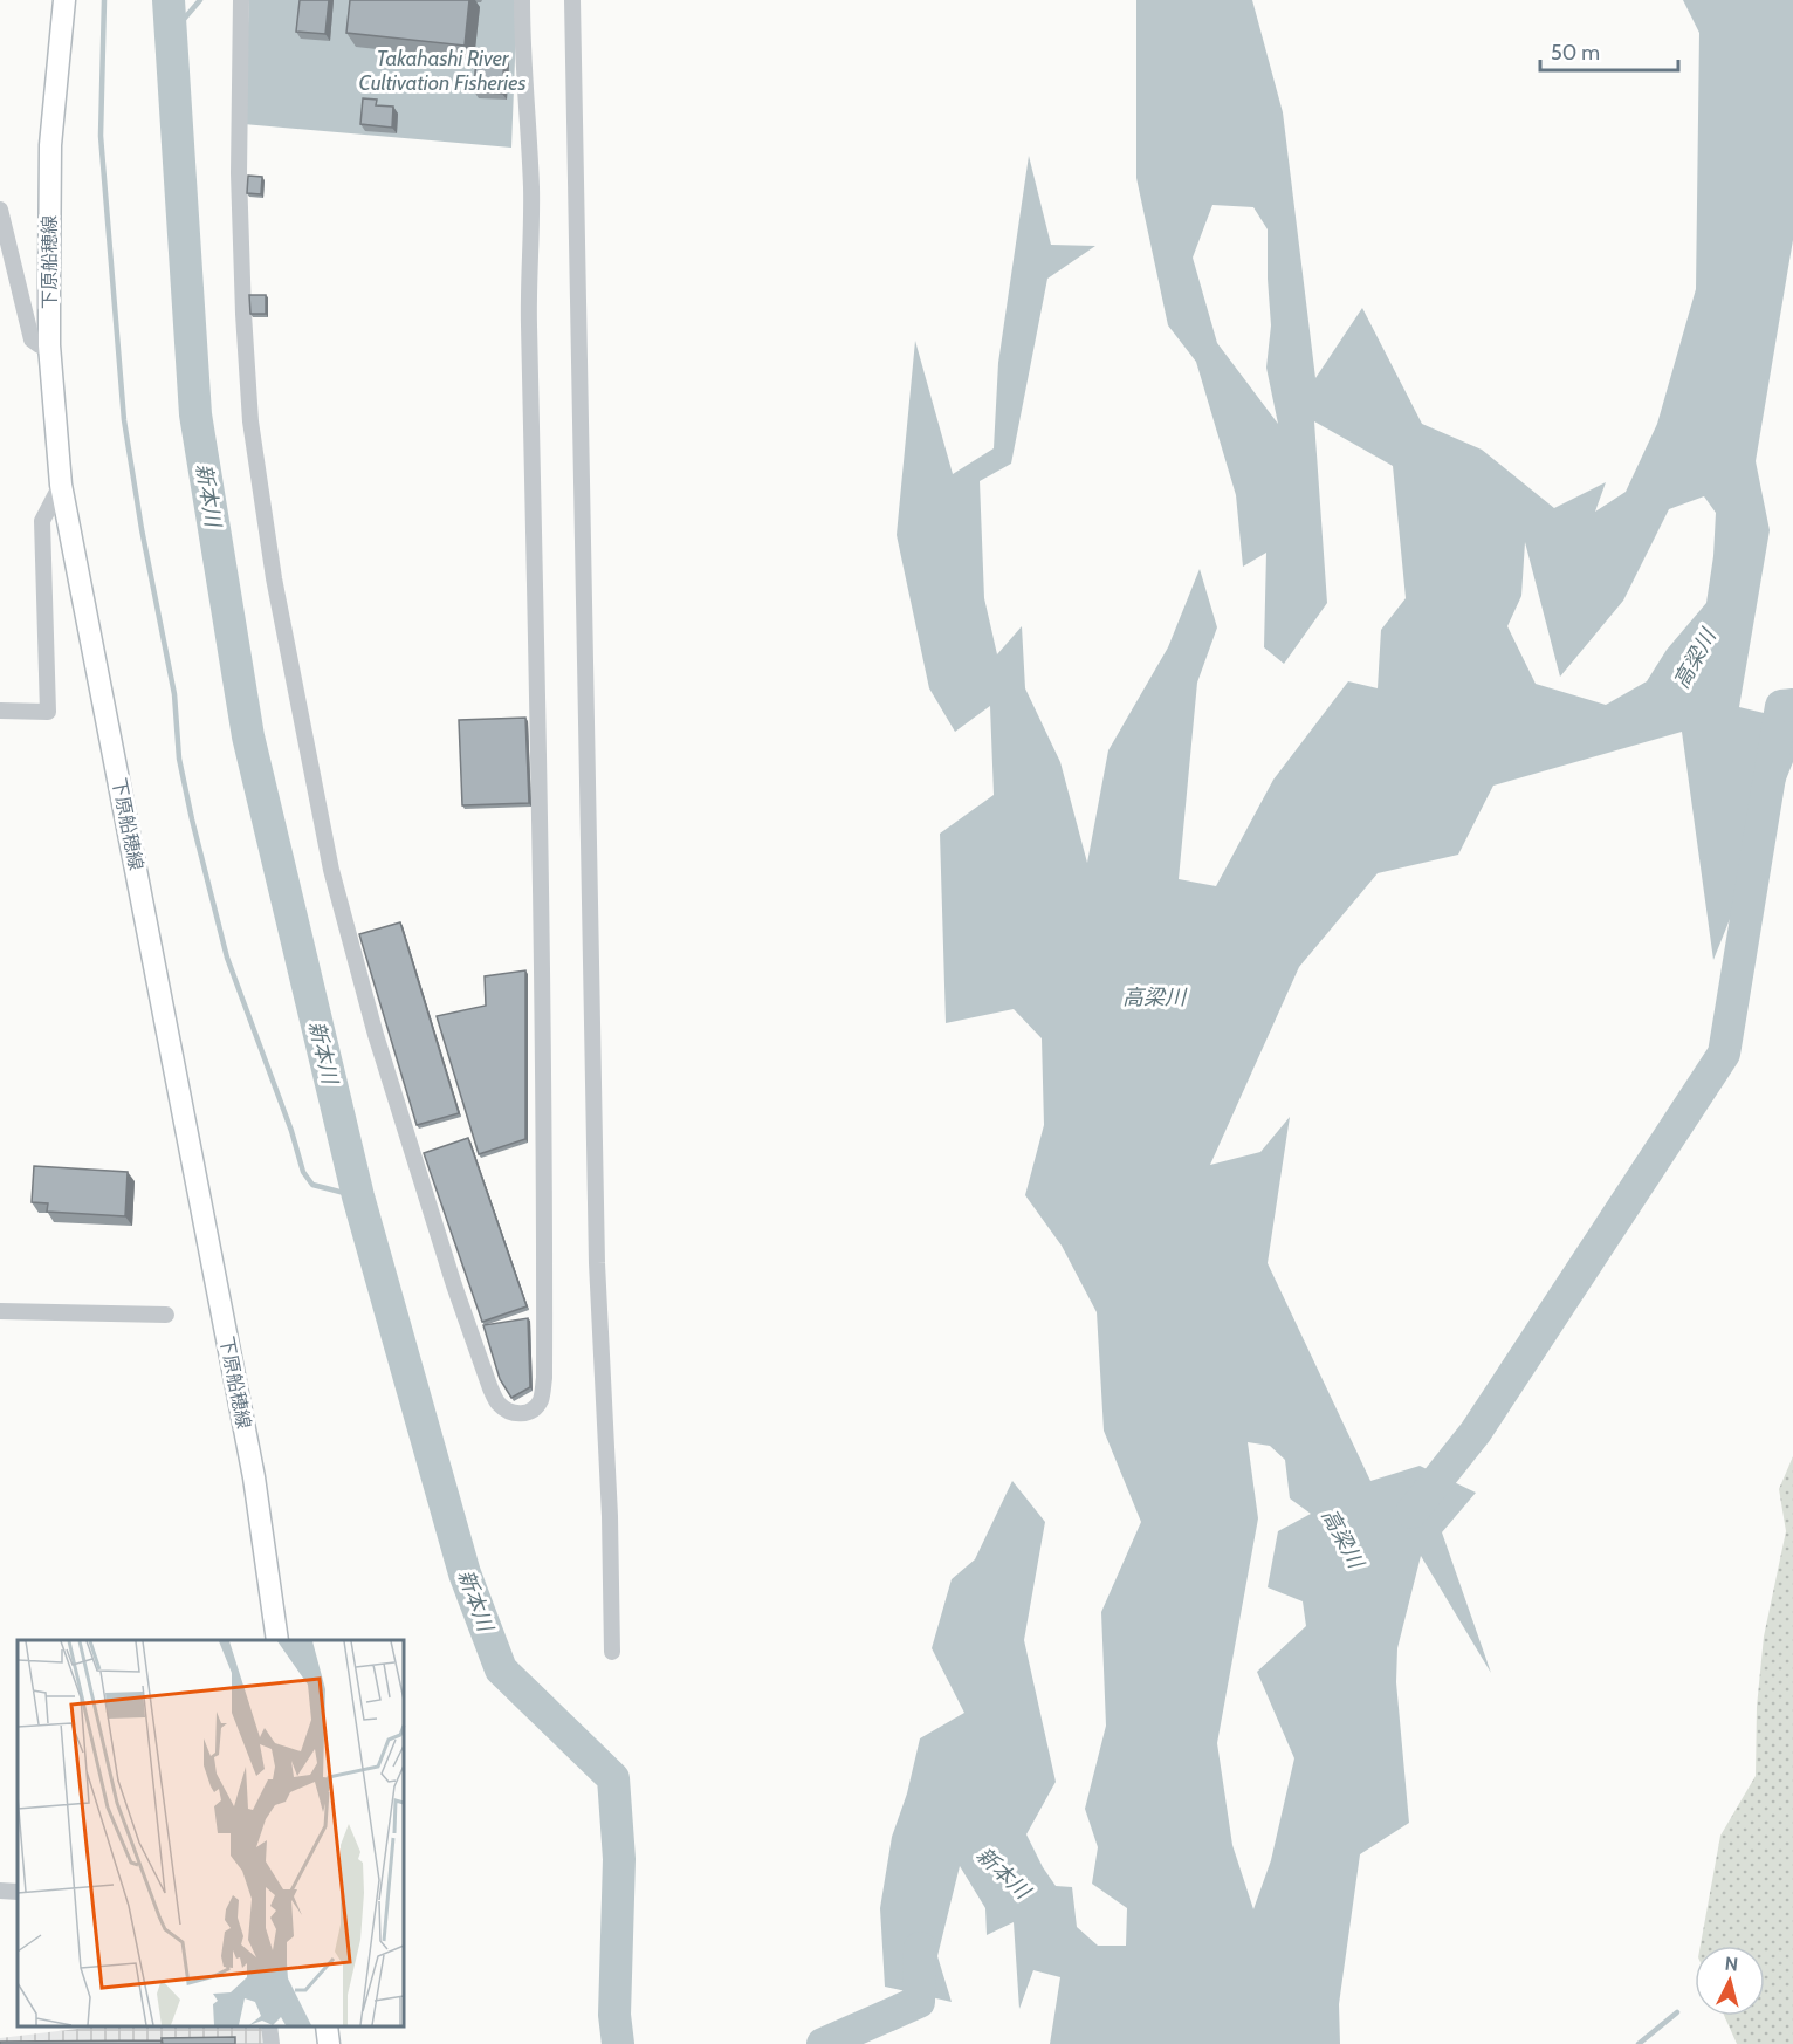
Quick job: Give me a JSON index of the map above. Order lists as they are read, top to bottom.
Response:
{
  "streets": {
    "main road": ["下原船穂線"]
  },
  "water": ["Takahashi River Cultivation Fisheries", "新本川", "高梁川"],
  "scale_bar": "50 m",
  "north": "top"
}
